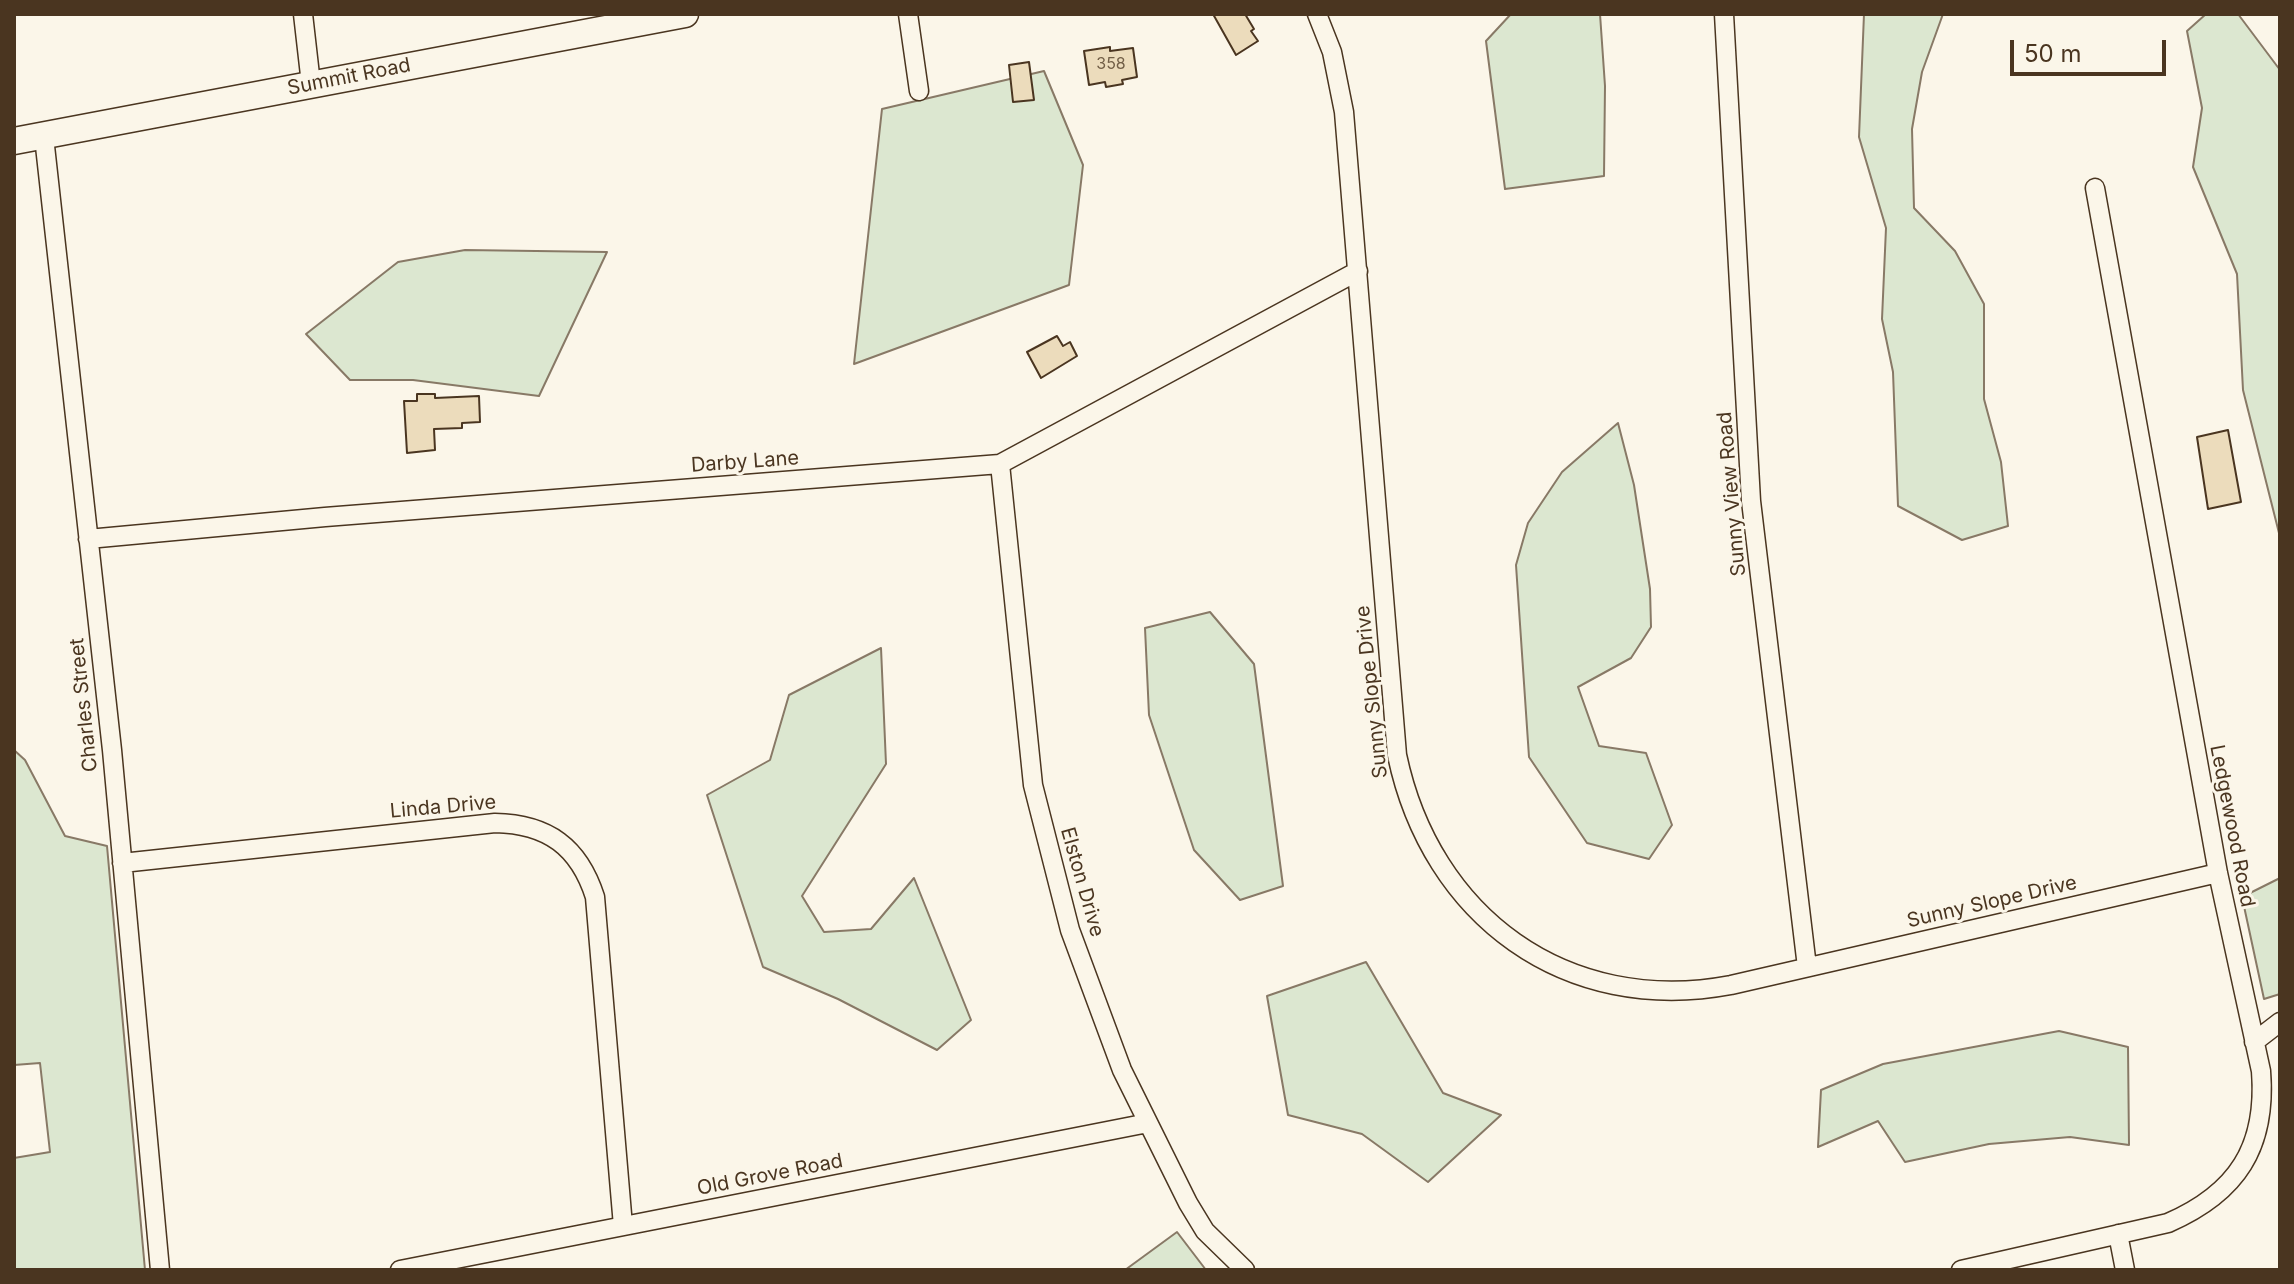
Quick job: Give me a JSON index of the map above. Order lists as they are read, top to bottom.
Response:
{
  "streets": {
    "main road": ["Summit Road"],
    "street": [
      "Darby Lane",
      "Sunny View Road",
      "Sunny Slope Drive",
      "Charles Street",
      "Linda Drive",
      "Ledgewood Road",
      "Elston Drive",
      "Old Grove Road"
    ]
  },
  "crossings": [
    ["Summit Road", "Charles Street"],
    ["Darby Lane", "Sunny Slope Drive"],
    ["Darby Lane", "Charles Street"],
    ["Darby Lane", "Elston Drive"],
    ["Sunny View Road", "Sunny Slope Drive"],
    ["Sunny Slope Drive", "Ledgewood Road"],
    ["Charles Street", "Linda Drive"],
    ["Linda Drive", "Old Grove Road"],
    ["Elston Drive", "Old Grove Road"]
  ],
  "house_numbers": ["358"],
  "scale_bar": "50 m"
}
